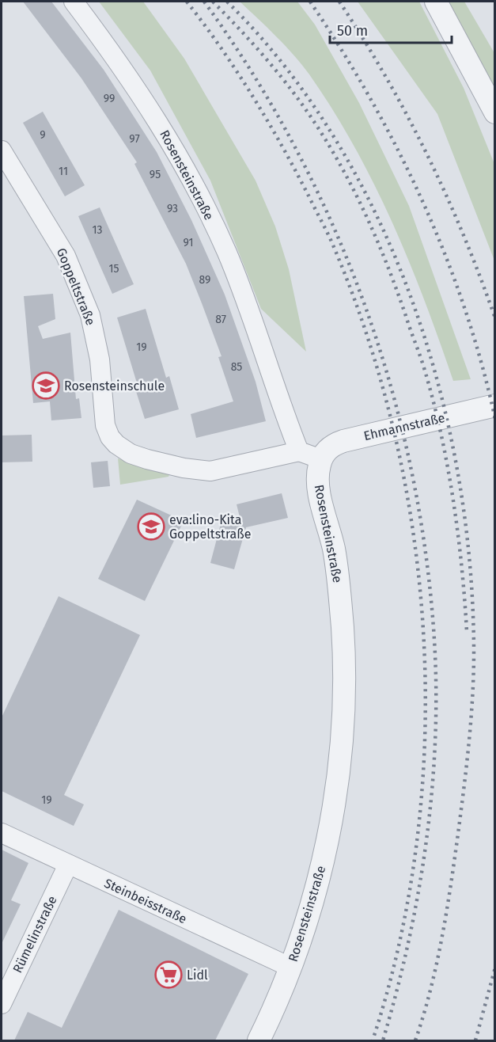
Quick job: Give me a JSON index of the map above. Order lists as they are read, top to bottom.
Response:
{
  "streets": {
    "street": [
      "Rosensteinstraße",
      "Goppeltstraße",
      "Ehmannstraße",
      "Steinbeisstraße",
      "Rümelinstraße"
    ]
  },
  "crossings": [
    ["Rosensteinstraße", "Goppeltstraße"],
    ["Rosensteinstraße", "Ehmannstraße"],
    ["Rosensteinstraße", "Steinbeisstraße"],
    ["Steinbeisstraße", "Rümelinstraße"]
  ],
  "places": {
    "school or university": ["Rosensteinschule", "eva:lino-Kita Goppeltstraße"],
    "supermarket": ["Lidl"]
  },
  "house_numbers": [
    "99",
    "9",
    "97",
    "11",
    "95",
    "93",
    "13",
    "91",
    "15",
    "89",
    "87",
    "19",
    "85",
    "19"
  ],
  "scale_bar": "50 m"
}
